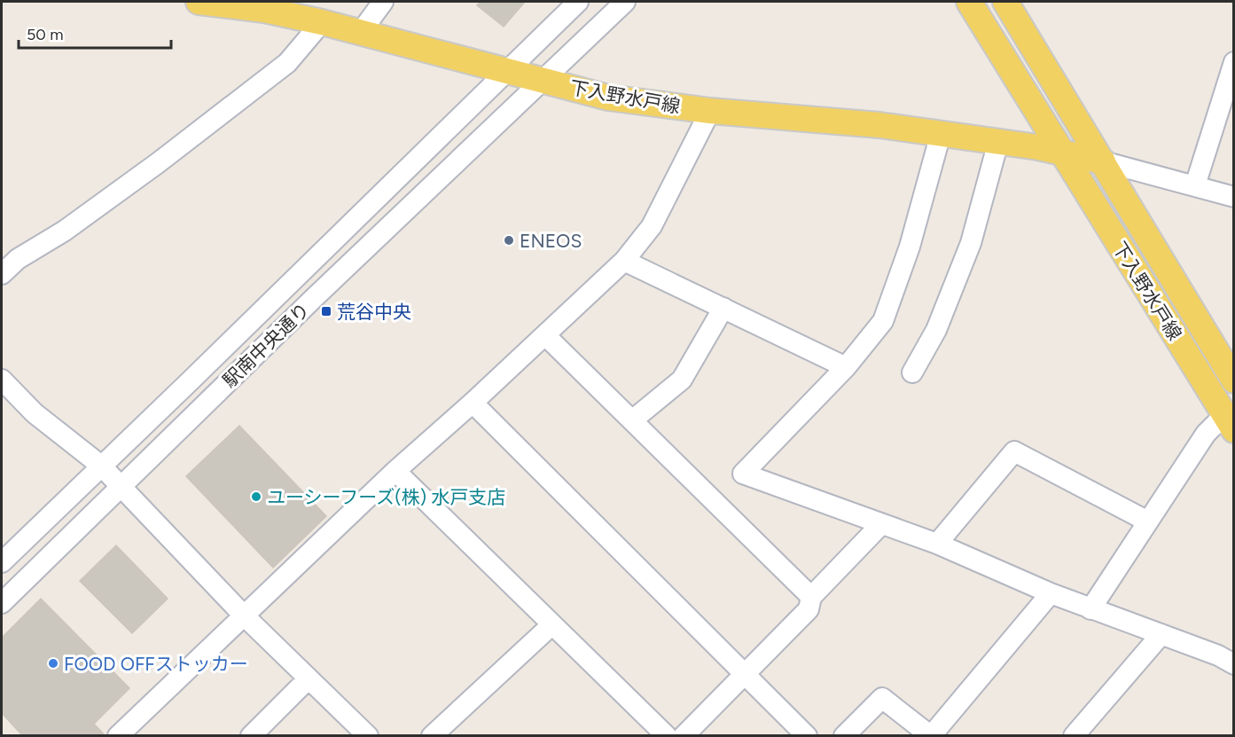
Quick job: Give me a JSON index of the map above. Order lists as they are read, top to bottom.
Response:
{
  "streets": {
    "main road": ["下入野水戸線"],
    "street": ["駅南中央通り"]
  },
  "crossings": [
    ["下入野水戸線", "駅南中央通り"]
  ],
  "places": {
    "other": ["ENEOS", "ユーシーフーズ(株) 水戸支店", "FOOD OFFストッカー"],
    "transit": ["荒谷中央"]
  },
  "scale_bar": "50 m"
}
